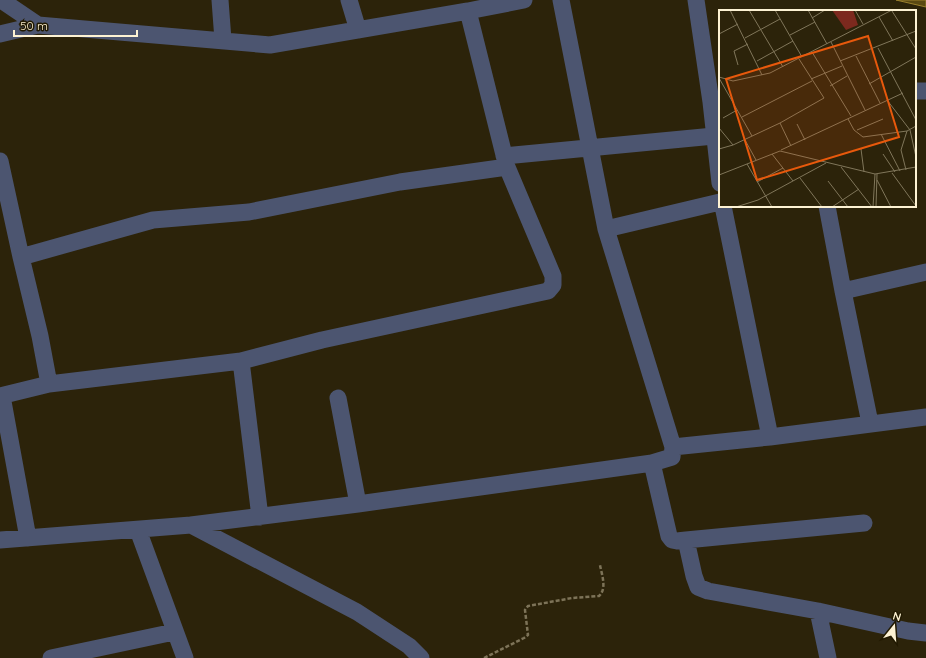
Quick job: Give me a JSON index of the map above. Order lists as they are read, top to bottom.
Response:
{
  "scale_bar": "50 m",
  "north": "top"
}
